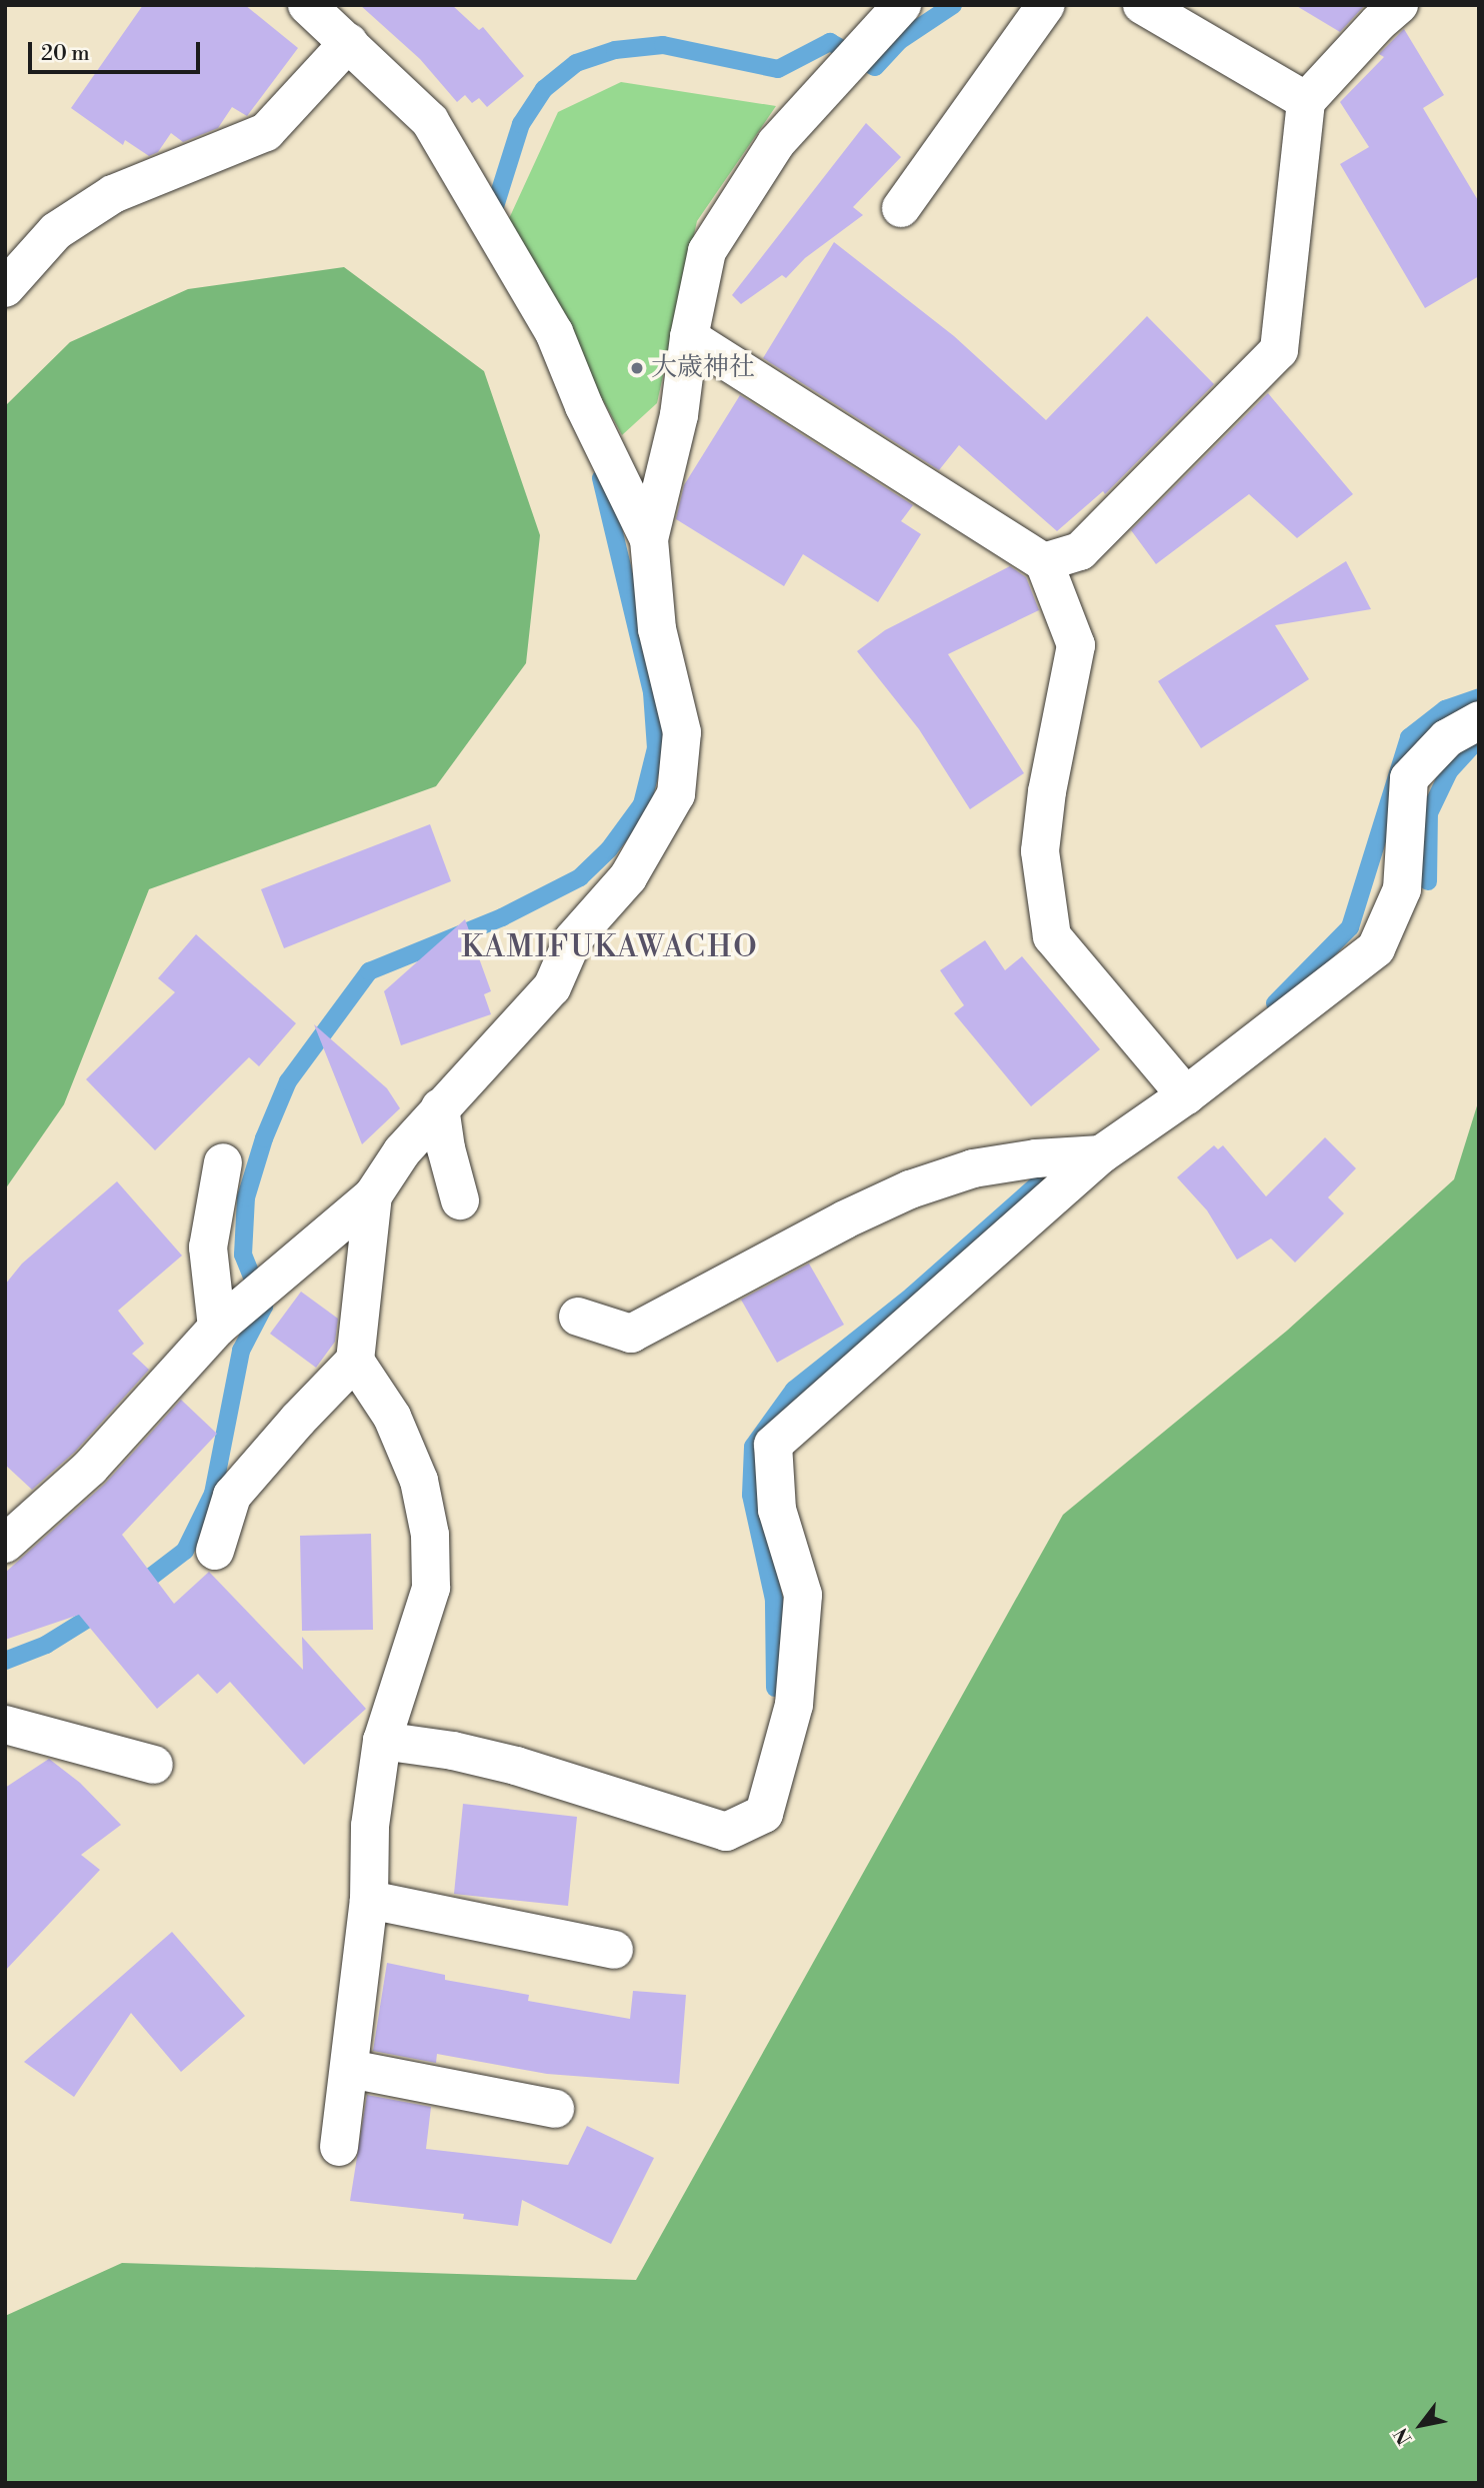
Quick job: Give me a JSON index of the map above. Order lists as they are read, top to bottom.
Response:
{
  "districts": ["KAMIFUKAWACHO"],
  "places": ["大歳神社"],
  "scale_bar": "20 m",
  "north": "bottom left"
}
